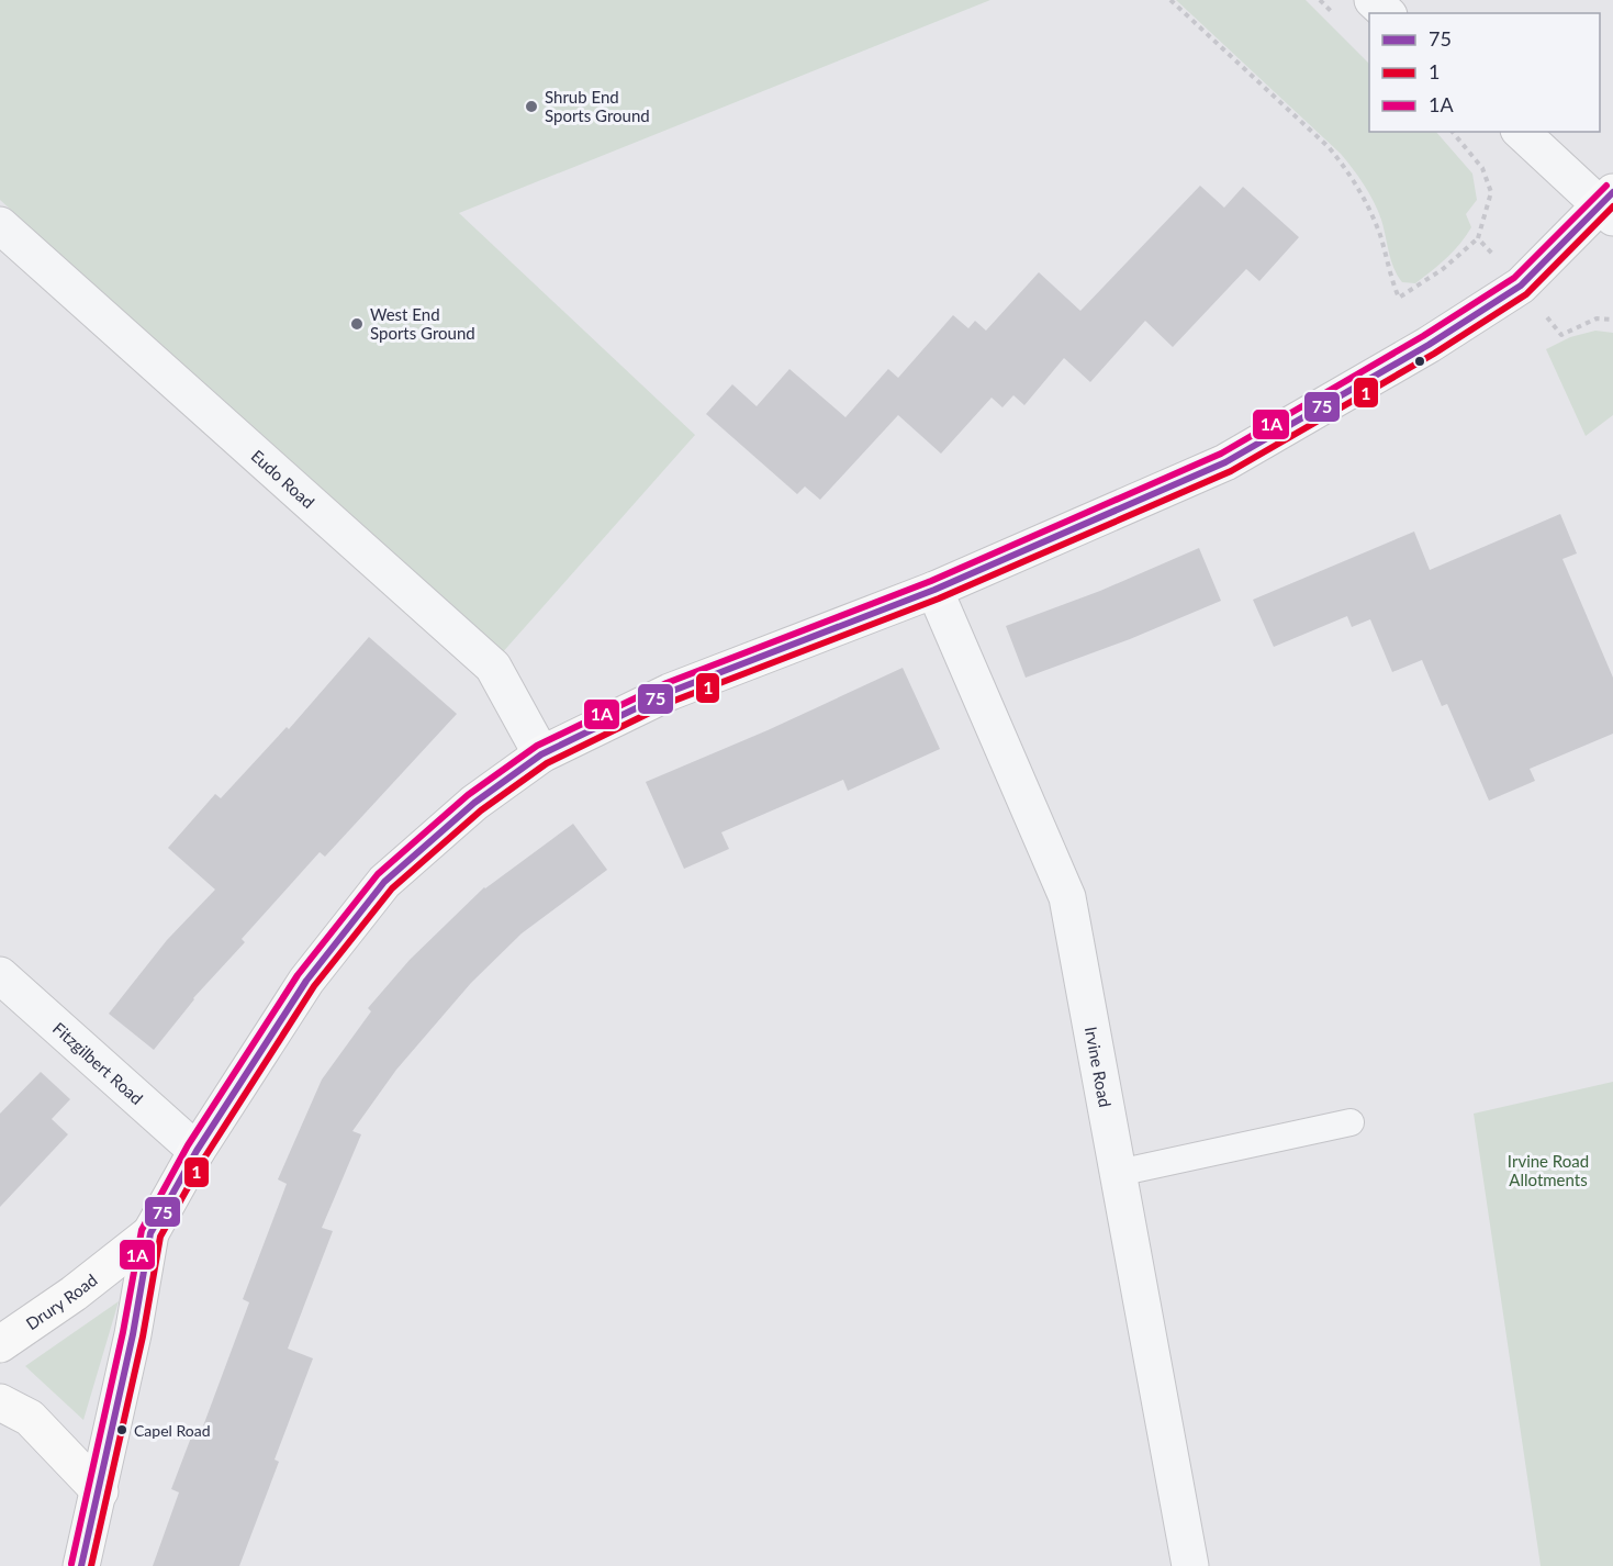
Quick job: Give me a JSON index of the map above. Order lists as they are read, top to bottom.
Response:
{
  "streets": {
    "main road": ["Drury Road"],
    "street": ["Eudo Road", "Fitzgilbert Road", "Irvine Road"]
  },
  "parks": ["Irvine Road Allotments"],
  "places": ["Shrub End Sports Ground", "West End Sports Ground", "Capel Road"],
  "lines": ["transit line 1A", "transit line 75", "transit line 1"],
  "legend": ["75", "1", "1A"]
}
